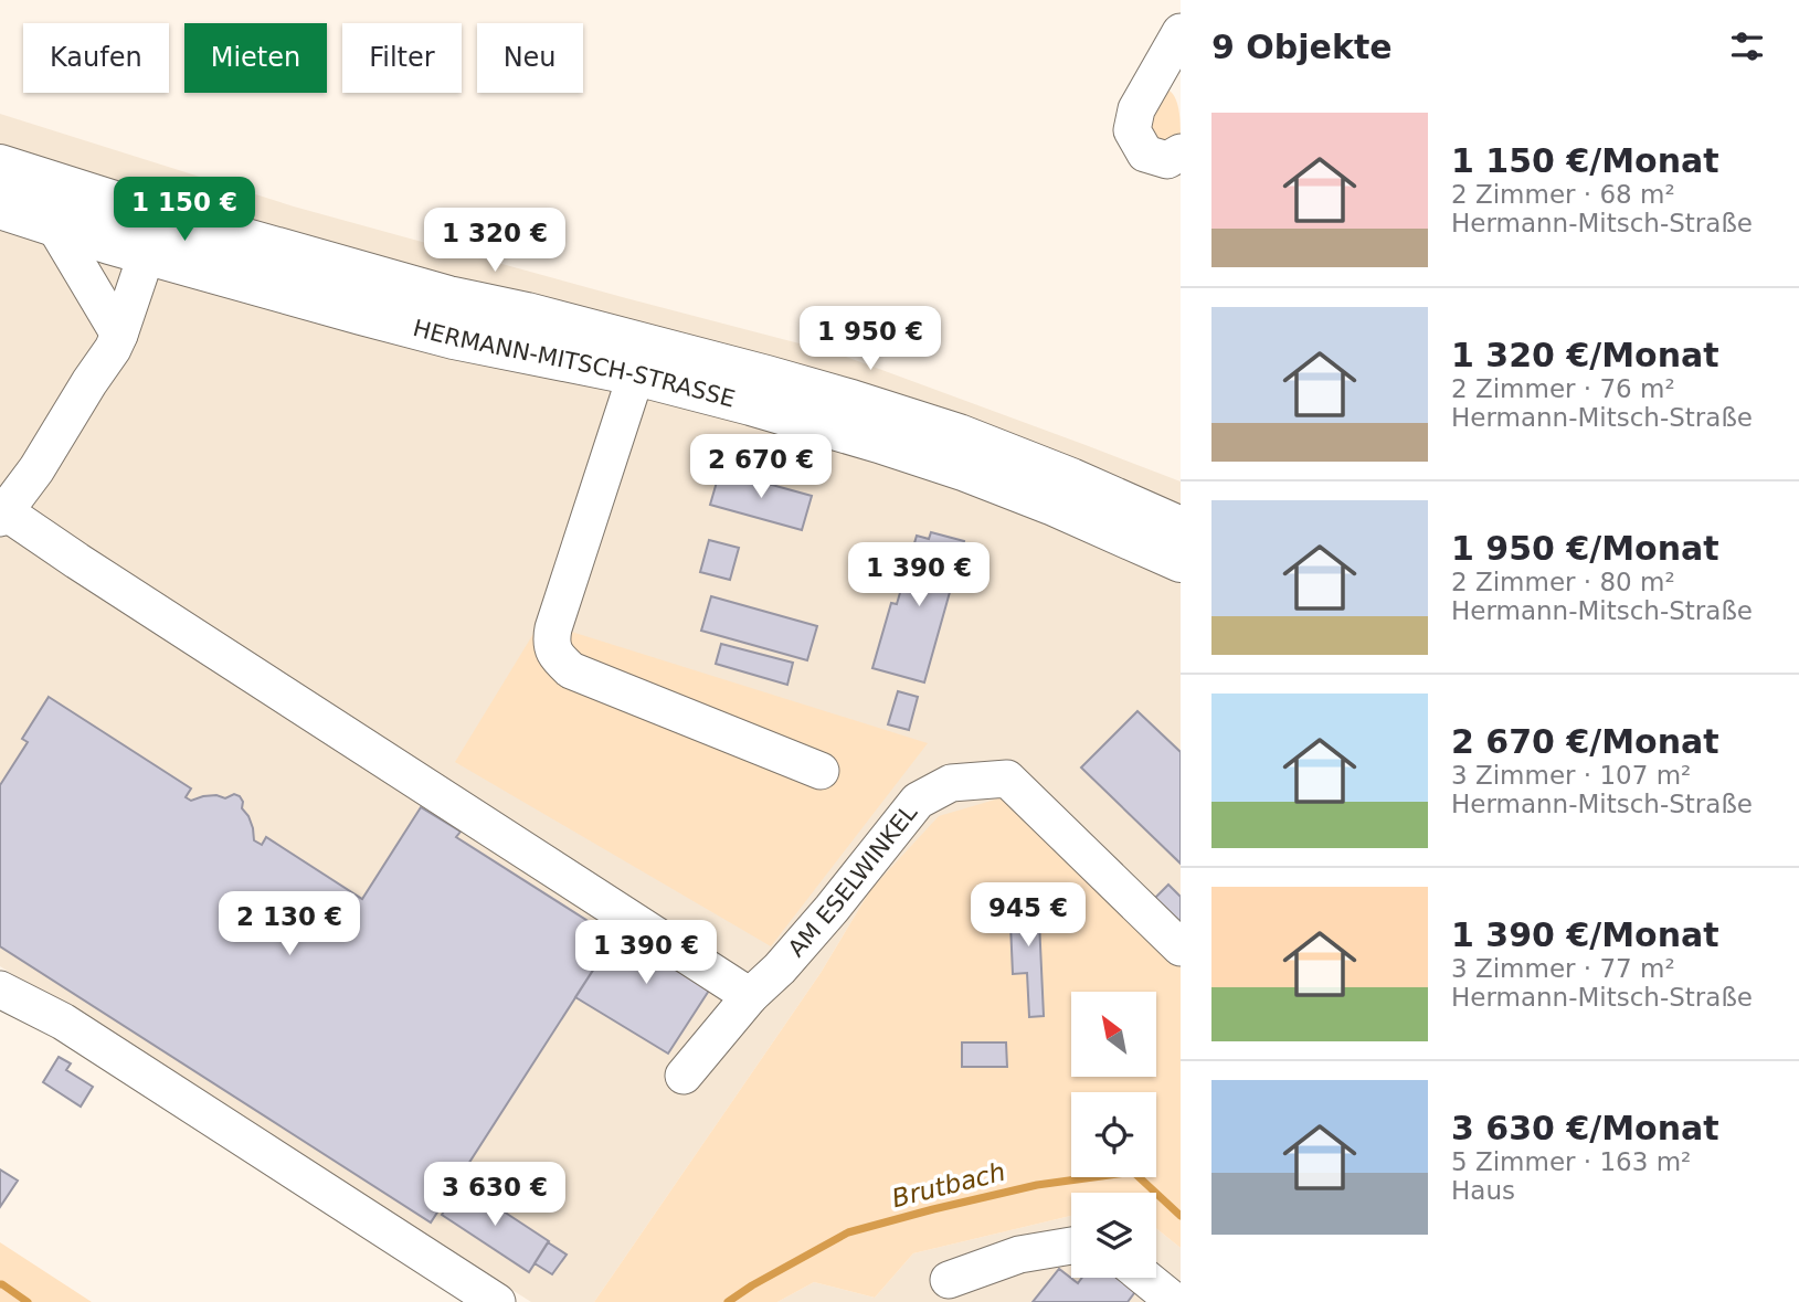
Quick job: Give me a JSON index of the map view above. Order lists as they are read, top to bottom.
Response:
{
  "streets": {
    "main road": ["HERMANN-MITSCH-STRASSE"],
    "street": ["AM ESELWINKEL"]
  },
  "water": ["Brutbach"],
  "north": "top left",
  "page": {
    "heading": "9 Objekte",
    "chip": [
      "Kaufen",
      "Mieten",
      "Filter",
      "Neu"
    ],
    "list": [
      {
        "name": "1 150 €/Monat",
        "note": "2 Zimmer · 68 m² · Hermann-Mitsch-Straße"
      },
      {
        "name": "1 320 €/Monat",
        "note": "2 Zimmer · 76 m² · Hermann-Mitsch-Straße"
      },
      {
        "name": "1 950 €/Monat",
        "note": "2 Zimmer · 80 m² · Hermann-Mitsch-Straße"
      },
      {
        "name": "2 670 €/Monat",
        "note": "3 Zimmer · 107 m² · Hermann-Mitsch-Straße"
      },
      {
        "name": "1 390 €/Monat",
        "note": "3 Zimmer · 77 m² · Hermann-Mitsch-Straße"
      },
      {
        "name": "3 630 €/Monat",
        "note": "5 Zimmer · 163 m² · Haus"
      }
    ],
    "price": [
      "1 150 €",
      "1 320 €",
      "1 950 €",
      "2 670 €",
      "1 390 €",
      "945 €",
      "2 130 €",
      "1 390 €",
      "3 630 €"
    ]
  }
}
